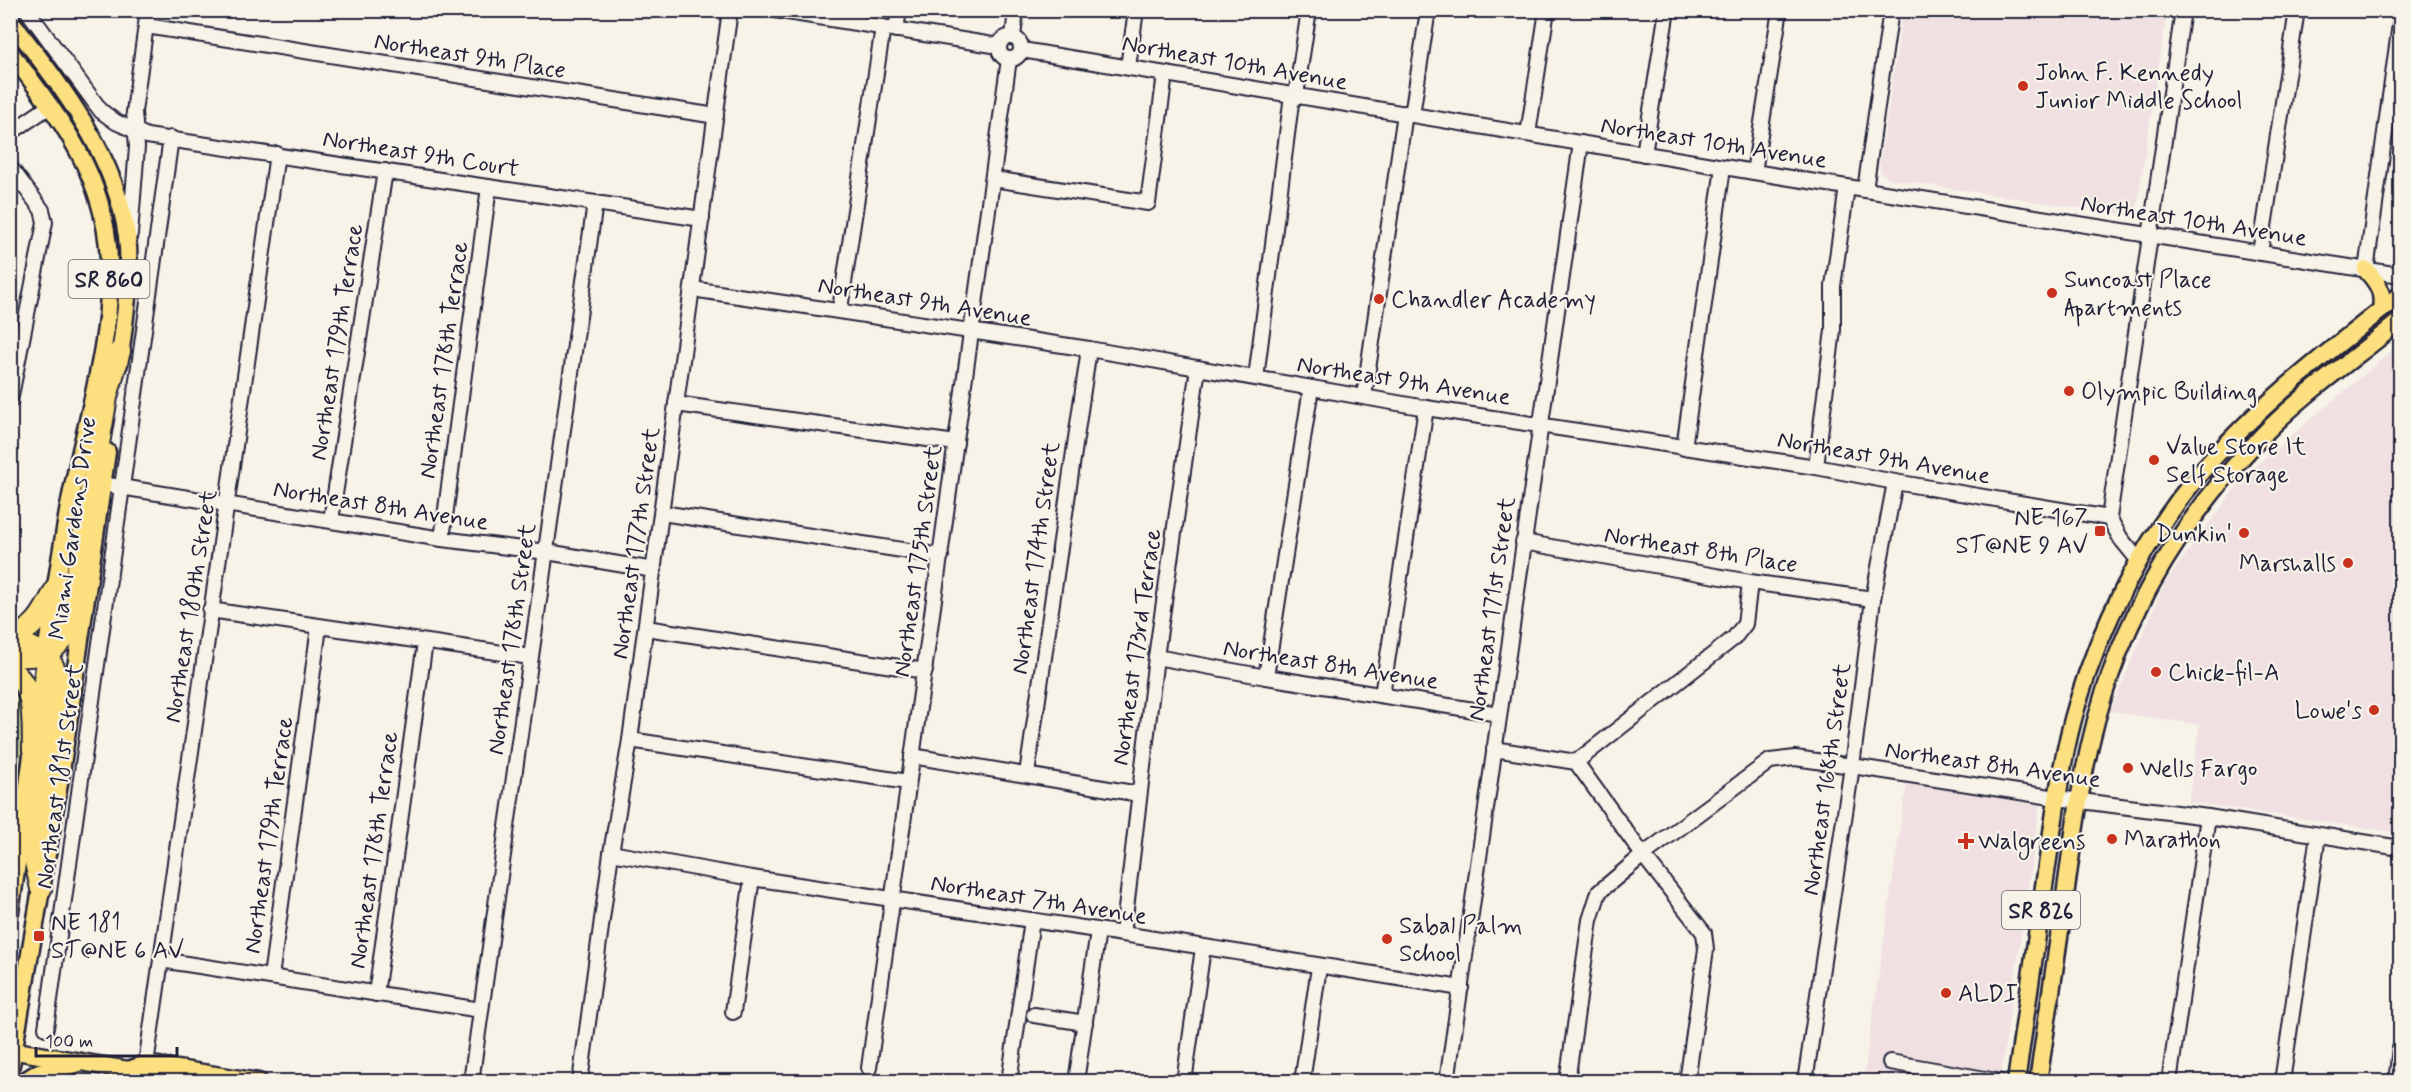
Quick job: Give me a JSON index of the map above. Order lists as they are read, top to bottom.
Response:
{
  "streets": {
    "main road": ["SR 860", "Miami Gardens Drive", "SR 826"],
    "street": [
      "Northeast 9th Place",
      "Northeast 10th Avenue",
      "Northeast 9th Court",
      "Northeast 9th Avenue",
      "Northeast 179th Terrace",
      "Northeast 178th Terrace",
      "Northeast 8th Avenue",
      "Northeast 177th Street",
      "Northeast 8th Place",
      "Northeast 174th Street",
      "Northeast 175th Street",
      "Northeast 180th Street",
      "Northeast 171st Street",
      "Northeast 178th Street",
      "Northeast 173rd Terrace",
      "Northeast 181st Street",
      "Northeast 168th Street",
      "Northeast 7th Avenue"
    ]
  },
  "crossings": [
    ["Northeast 9th Place", "Northeast 177th Street"],
    ["Northeast 10th Avenue", "Northeast 175th Street"],
    ["Northeast 10th Avenue", "Northeast 171st Street"],
    ["Northeast 9th Court", "Northeast 179th Terrace"],
    ["Northeast 9th Court", "Northeast 178th Terrace"],
    ["Northeast 9th Court", "Northeast 177th Street"],
    ["Northeast 9th Court", "Northeast 180th Street"],
    ["Northeast 9th Court", "Northeast 178th Street"],
    ["Northeast 9th Court", "Northeast 181st Street"],
    ["Northeast 9th Avenue", "Northeast 177th Street"],
    ["Northeast 9th Avenue", "Northeast 174th Street"],
    ["Northeast 9th Avenue", "Northeast 175th Street"],
    ["Northeast 9th Avenue", "Northeast 171st Street"],
    ["Northeast 9th Avenue", "Northeast 173rd Terrace"],
    ["Northeast 9th Avenue", "Northeast 168th Street"],
    ["Northeast 179th Terrace", "Northeast 8th Avenue"],
    ["Northeast 178th Terrace", "Northeast 8th Avenue"],
    ["Northeast 8th Avenue", "Miami Gardens Drive"],
    ["Northeast 8th Avenue", "Northeast 177th Street"],
    ["Northeast 8th Avenue", "Northeast 180th Street"],
    ["Northeast 8th Avenue", "Northeast 171st Street"],
    ["Northeast 8th Avenue", "Northeast 178th Street"],
    ["Northeast 8th Avenue", "Northeast 173rd Terrace"],
    ["Northeast 8th Avenue", "Northeast 181st Street"],
    ["Northeast 8th Avenue", "Northeast 168th Street"],
    ["Northeast 8th Avenue", "SR 826"],
    ["Northeast 177th Street", "Northeast 7th Avenue"],
    ["Northeast 8th Place", "Northeast 171st Street"],
    ["Northeast 8th Place", "Northeast 168th Street"],
    ["Northeast 175th Street", "Northeast 7th Avenue"],
    ["Northeast 171st Street", "Northeast 7th Avenue"],
    ["Northeast 173rd Terrace", "Northeast 7th Avenue"]
  ],
  "places": {
    "other": [
      "John F. Kennedy Junior Middle School",
      "Suncoast Place Apartments",
      "Chandler Academy",
      "Olympic Building",
      "Value Store It Self Storage",
      "Dunkin'",
      "Marshalls",
      "Chick-fil-A",
      "Lowe's",
      "Wells Fargo",
      "Marathon",
      "Sabal Palm School",
      "ALDI"
    ],
    "transit": ["NE 167 ST@NE 9 AV", "NE 181 ST@NE 6 AV"],
    "health": ["Walgreens"]
  },
  "scale_bar": "100 m"
}
